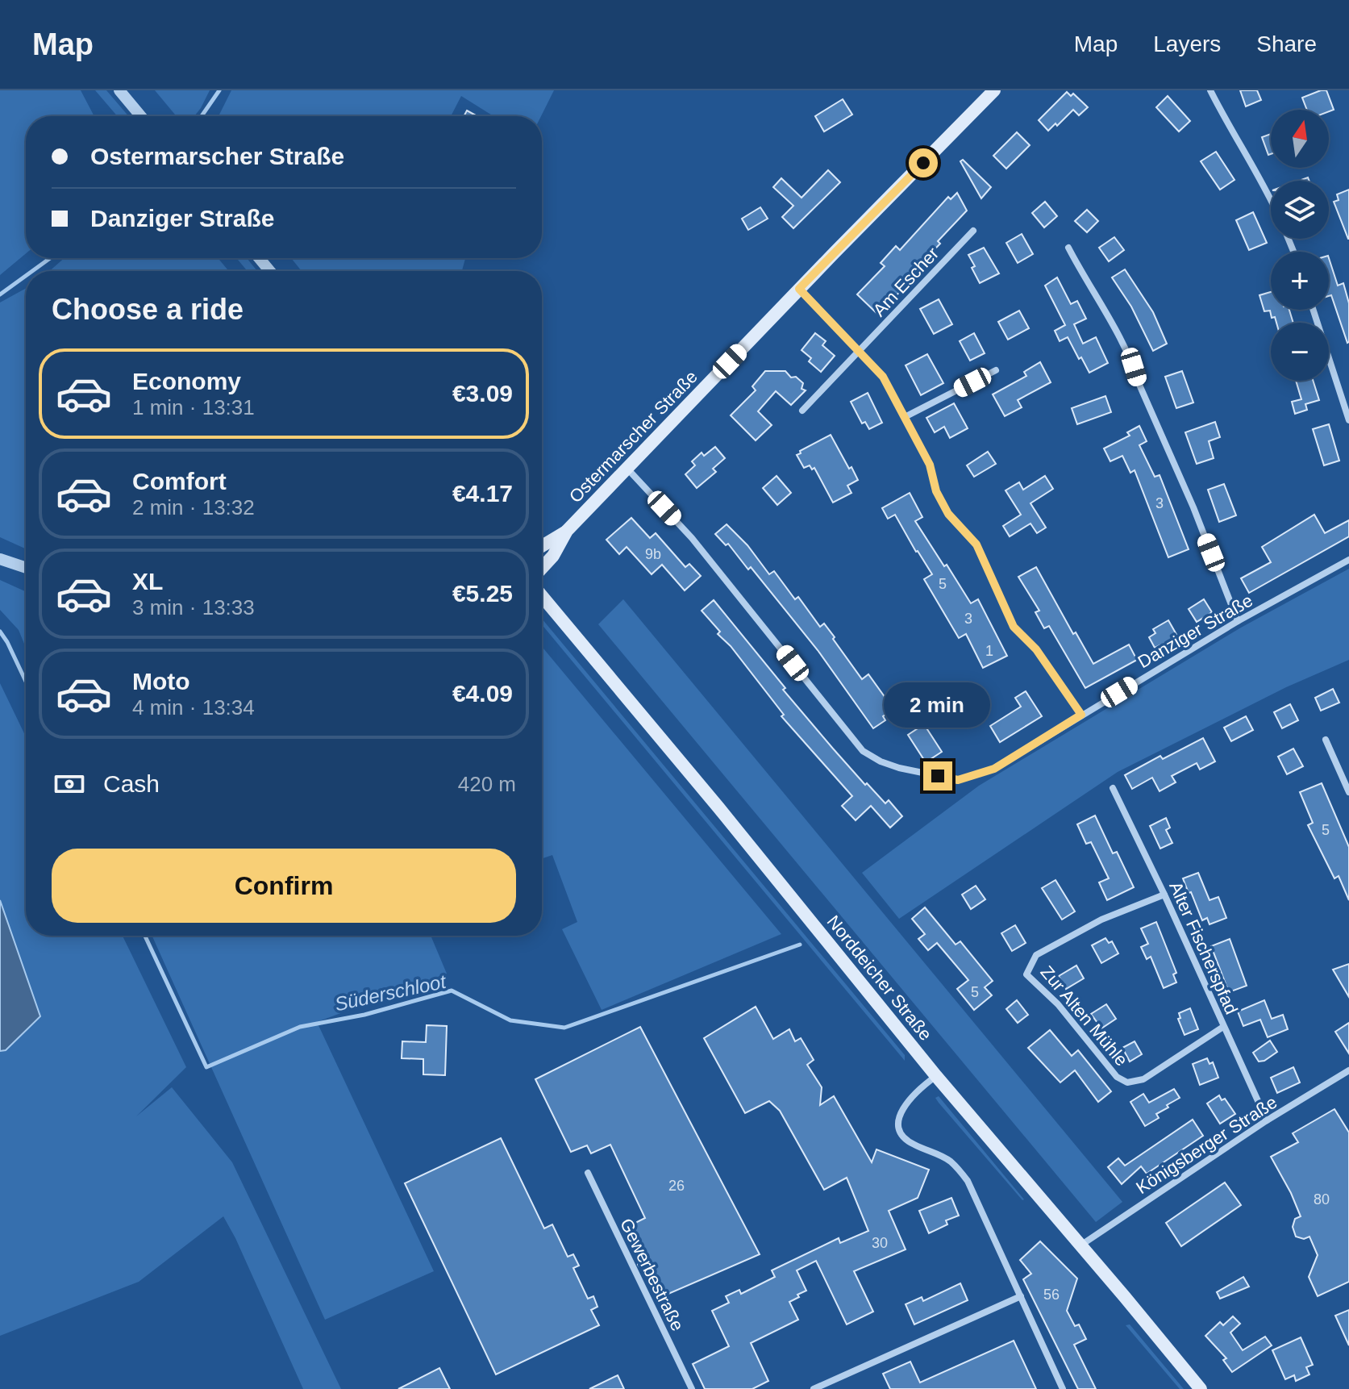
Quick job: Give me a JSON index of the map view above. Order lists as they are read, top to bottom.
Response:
{
  "streets": {
    "main road": ["Ostermarscher Straße", "Norddeicher Straße"],
    "street": [
      "Am Escher",
      "Danziger Straße",
      "Alter Fischerspfad",
      "Zur Alten Mühle",
      "Königsberger Straße",
      "Gewerbestraße"
    ]
  },
  "crossings": [
    ["Ostermarscher Straße", "Danziger Straße"],
    ["Alter Fischerspfad", "Zur Alten Mühle"],
    ["Alter Fischerspfad", "Königsberger Straße"],
    ["Norddeicher Straße", "Königsberger Straße"]
  ],
  "water": ["Süderschloot"],
  "house_numbers": [
    "3",
    "9b",
    "5",
    "3",
    "1",
    "5",
    "5",
    "26",
    "80",
    "30",
    "56"
  ],
  "north": "top",
  "page": {
    "header": "Map",
    "nav": ["Map", "Layers", "Share"],
    "map_buttons": ["+", "−"],
    "banner": ["Ostermarscher Straße", "Danziger Straße"],
    "heading": "Choose a ride",
    "list": [
      {
        "name": "Economy",
        "note": "1 min · 13:31",
        "value": "€3.09"
      },
      {
        "name": "Comfort",
        "note": "2 min · 13:32",
        "value": "€4.17"
      },
      {
        "name": "XL",
        "note": "3 min · 13:33",
        "value": "€5.25"
      },
      {
        "name": "Moto",
        "note": "4 min · 13:34",
        "value": "€4.09"
      }
    ],
    "bubble": "2 min",
    "pay": ["Cash", "420 m"],
    "buttons": "Confirm"
  }
}
